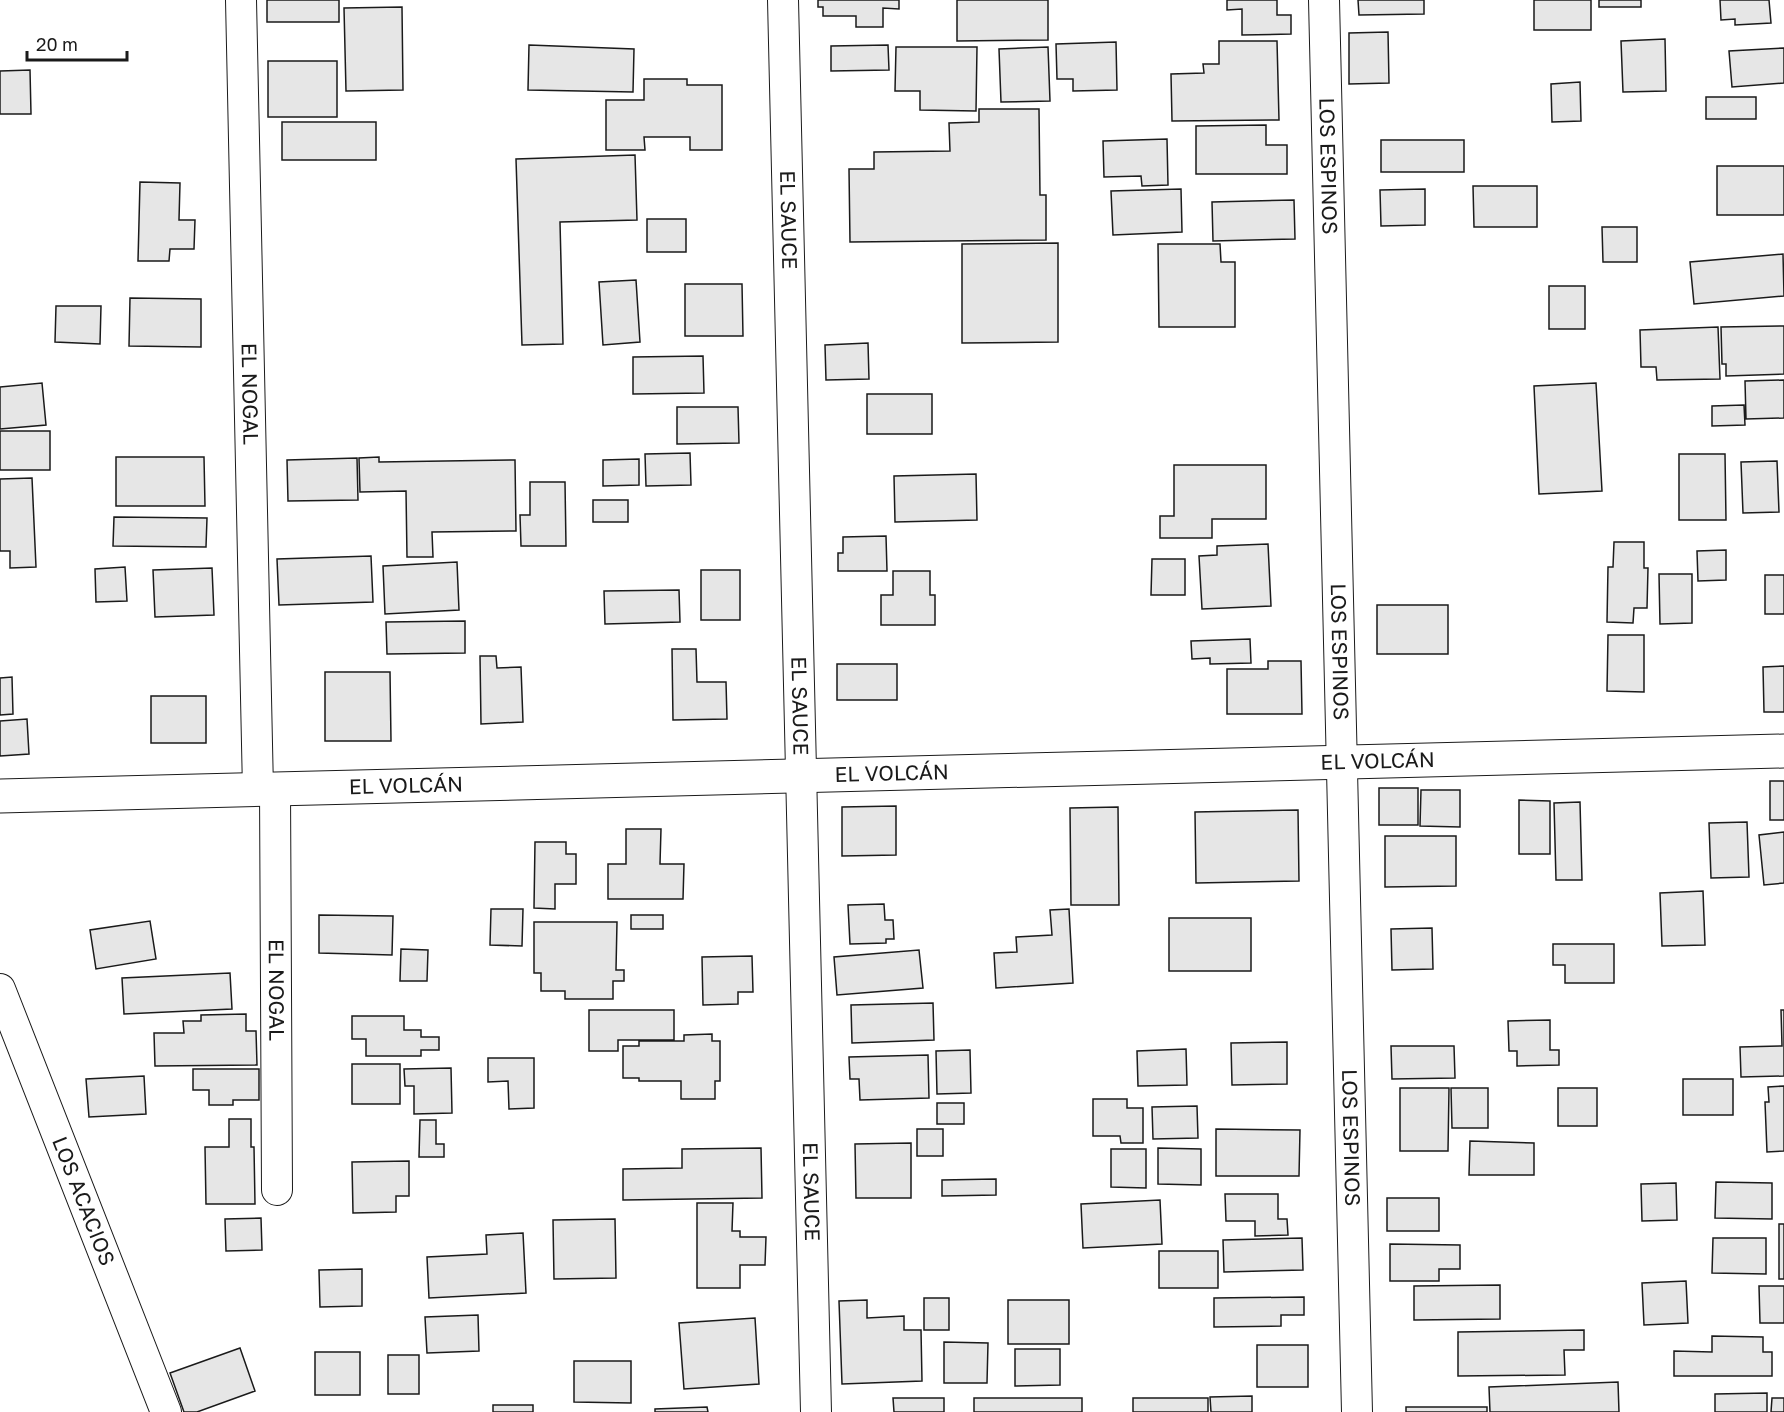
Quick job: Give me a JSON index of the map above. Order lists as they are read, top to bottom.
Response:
{
  "streets": {
    "street": [
      "LOS ESPINOS",
      "EL SAUCE",
      "EL NOGAL",
      "EL VOLCÁN",
      "LOS ACACIOS"
    ]
  },
  "crossings": [
    ["LOS ESPINOS", "EL VOLCÁN"],
    ["EL SAUCE", "EL VOLCÁN"],
    ["EL NOGAL", "EL VOLCÁN"]
  ],
  "scale_bar": "20 m"
}
